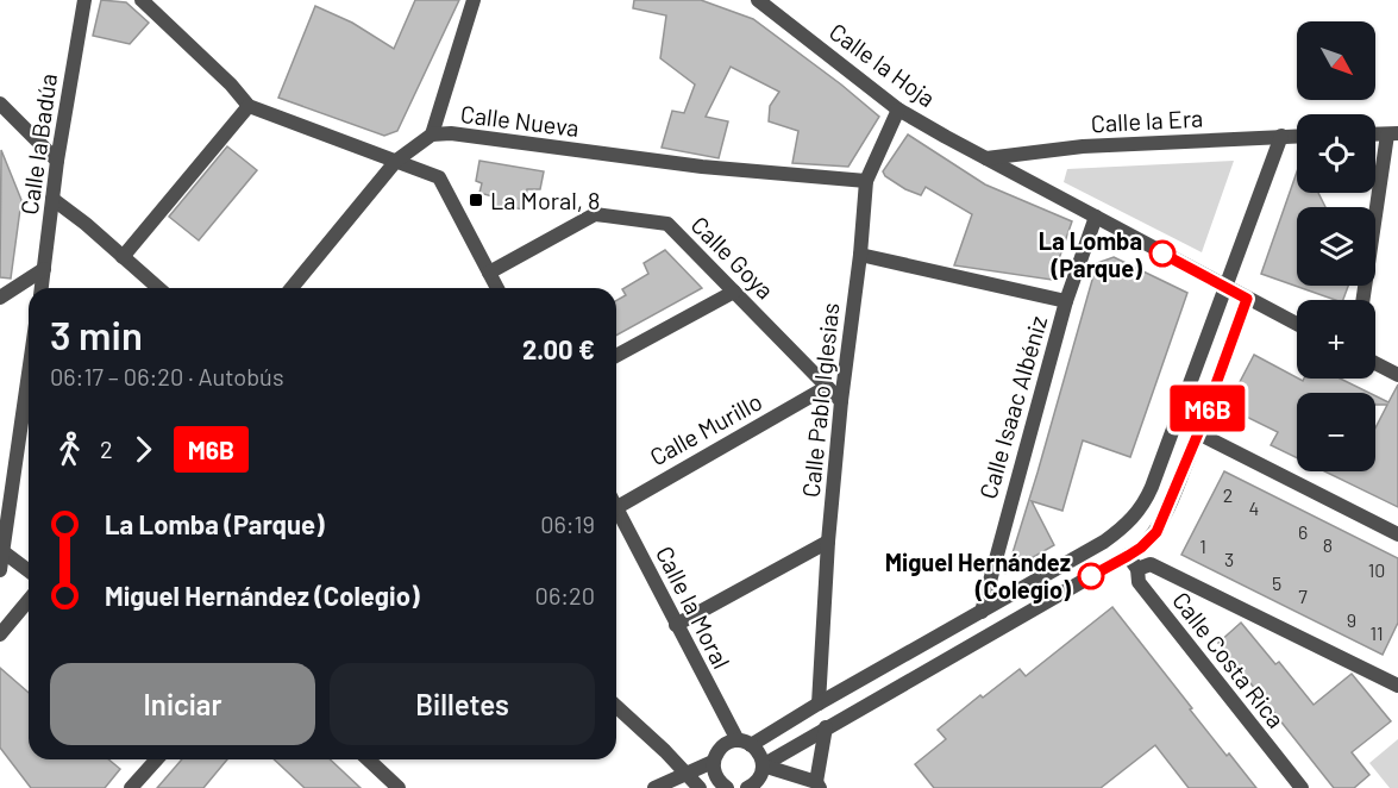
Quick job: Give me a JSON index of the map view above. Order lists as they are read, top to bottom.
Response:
{
  "streets": {
    "street": [
      "Calle la Hoja",
      "Calle Nueva",
      "Calle la Era",
      "Calle la Badúa",
      "Calle Goya",
      "Calle Pablo Iglesias",
      "Calle Isaac Albéniz",
      "Calle Murillo",
      "Calle la Moral",
      "Calle Costa Rica"
    ]
  },
  "crossings": [
    ["Calle la Hoja", "Calle la Era"],
    ["Calle la Hoja", "Calle Pablo Iglesias"],
    ["Calle la Hoja", "Calle Isaac Albéniz"],
    ["Calle Nueva", "Calle Pablo Iglesias"],
    ["Calle Goya", "Calle Pablo Iglesias"],
    ["Calle Goya", "Calle Murillo"]
  ],
  "places": {
    "transit": ["La Moral, 8"],
    "other": ["La Lomba (Parque)", "Miguel Hernández (Colegio)"]
  },
  "lines": ["bus line M6B"],
  "house_numbers": [
    "2",
    "4",
    "6",
    "8",
    "1",
    "3",
    "10",
    "5",
    "7",
    "9",
    "11"
  ],
  "north": "bottom right",
  "page": {
    "on_map": "M6B",
    "map_buttons": ["+", "−"],
    "heading": ["3 min", "06:17 – 06:20 · Autobús", "2.00 €"],
    "legs": ["2", "M6B"],
    "list": [
      {
        "name": "La Lomba (Parque)",
        "value": "06:19"
      },
      {
        "name": "Miguel Hernández (Colegio)",
        "value": "06:20"
      }
    ],
    "buttons": ["Iniciar", "Billetes"]
  }
}
